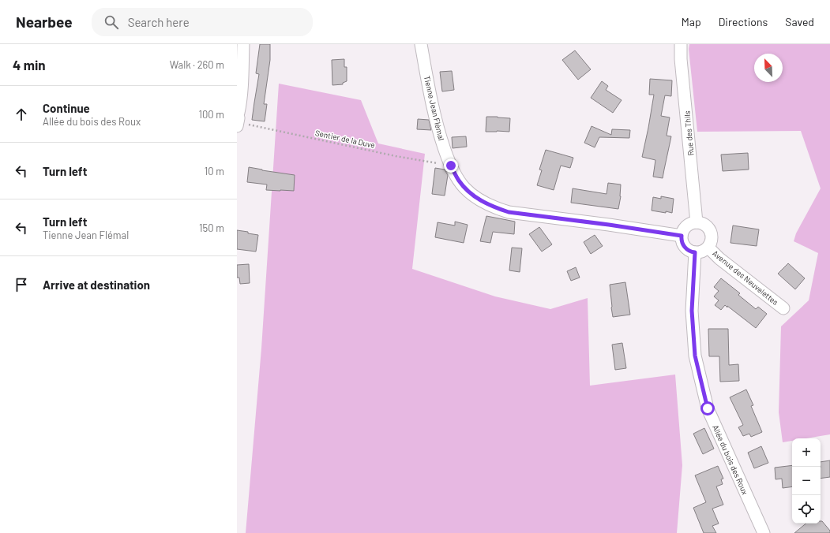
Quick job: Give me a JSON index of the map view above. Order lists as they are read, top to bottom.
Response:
{
  "streets": {
    "street": [
      "Tienne Jean Flémal",
      "Rue des Thils",
      "Avenue des Neuvelettes",
      "Allée du bois des Roux"
    ],
    "path": ["Sentier de la Duve"]
  },
  "crossings": [
    ["Tienne Jean Flémal", "Rue des Thils"],
    ["Tienne Jean Flémal", "Sentier de la Duve"],
    ["Tienne Jean Flémal", "Avenue des Neuvelettes"],
    ["Tienne Jean Flémal", "Allée du bois des Roux"],
    ["Rue des Thils", "Avenue des Neuvelettes"],
    ["Rue des Thils", "Allée du bois des Roux"],
    ["Avenue des Neuvelettes", "Allée du bois des Roux"]
  ],
  "north": "top left",
  "page": {
    "header": "Nearbee",
    "search": "Search here",
    "nav": ["Map", "Directions", "Saved"],
    "heading": ["4 min", "Walk · 260 m"],
    "list": [
      ["Continue", "Allée du bois des Roux", "100 m"],
      ["Turn left", "10 m"],
      ["Turn left", "Tienne Jean Flémal", "150 m"],
      "Arrive at destination"
    ],
    "map_buttons": ["+", "−"]
  }
}
